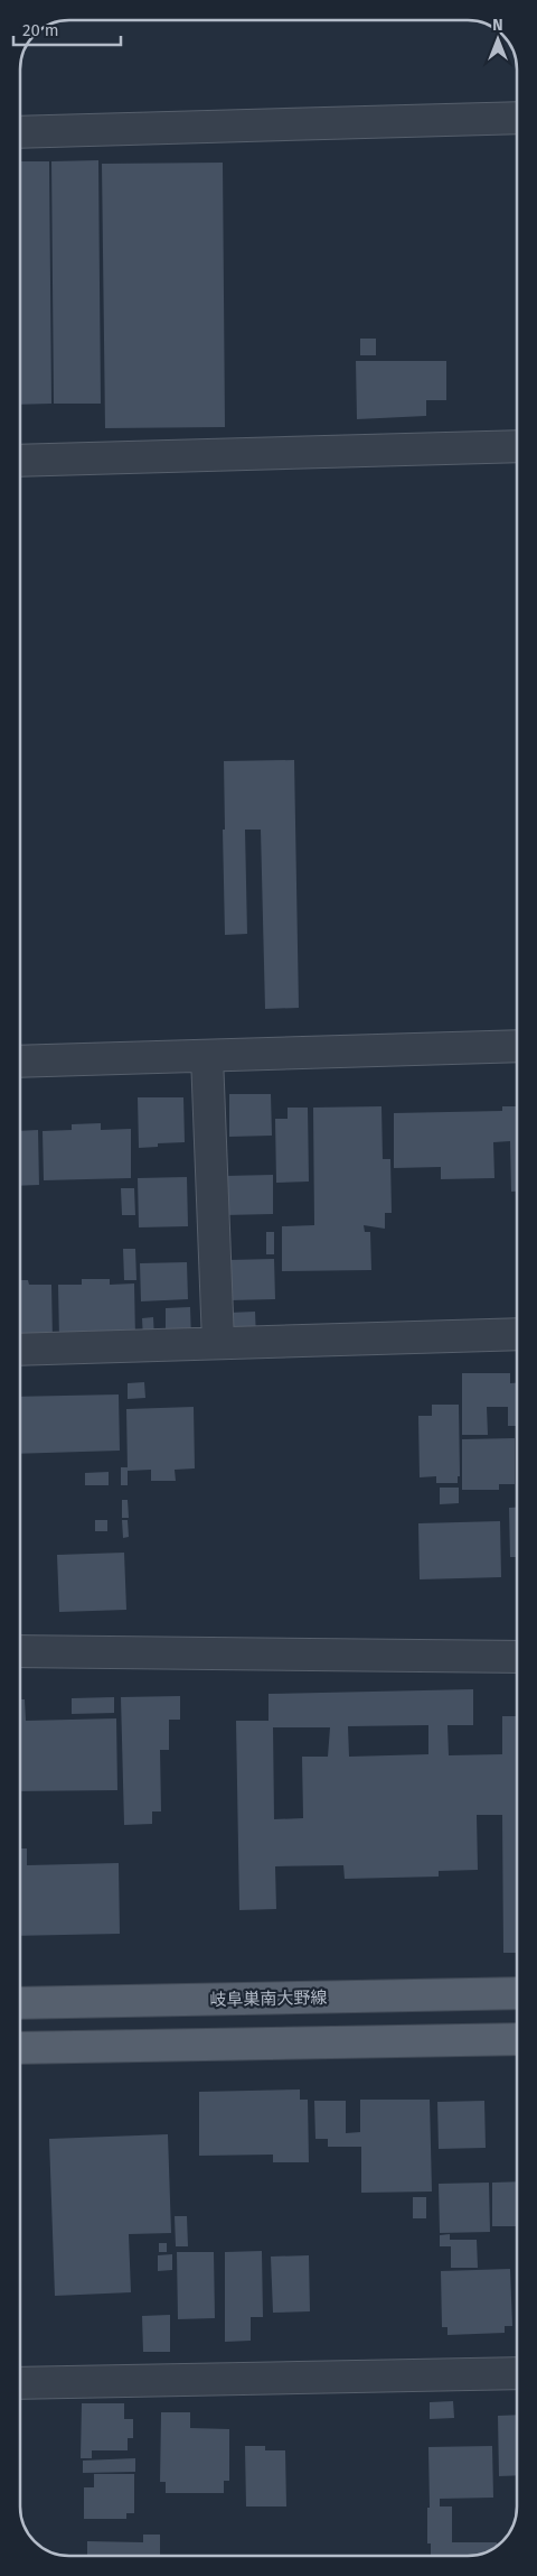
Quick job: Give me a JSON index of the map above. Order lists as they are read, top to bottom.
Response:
{
  "streets": {
    "main road": ["岐阜巣南大野線"]
  },
  "scale_bar": "20 m",
  "north": "top"
}
